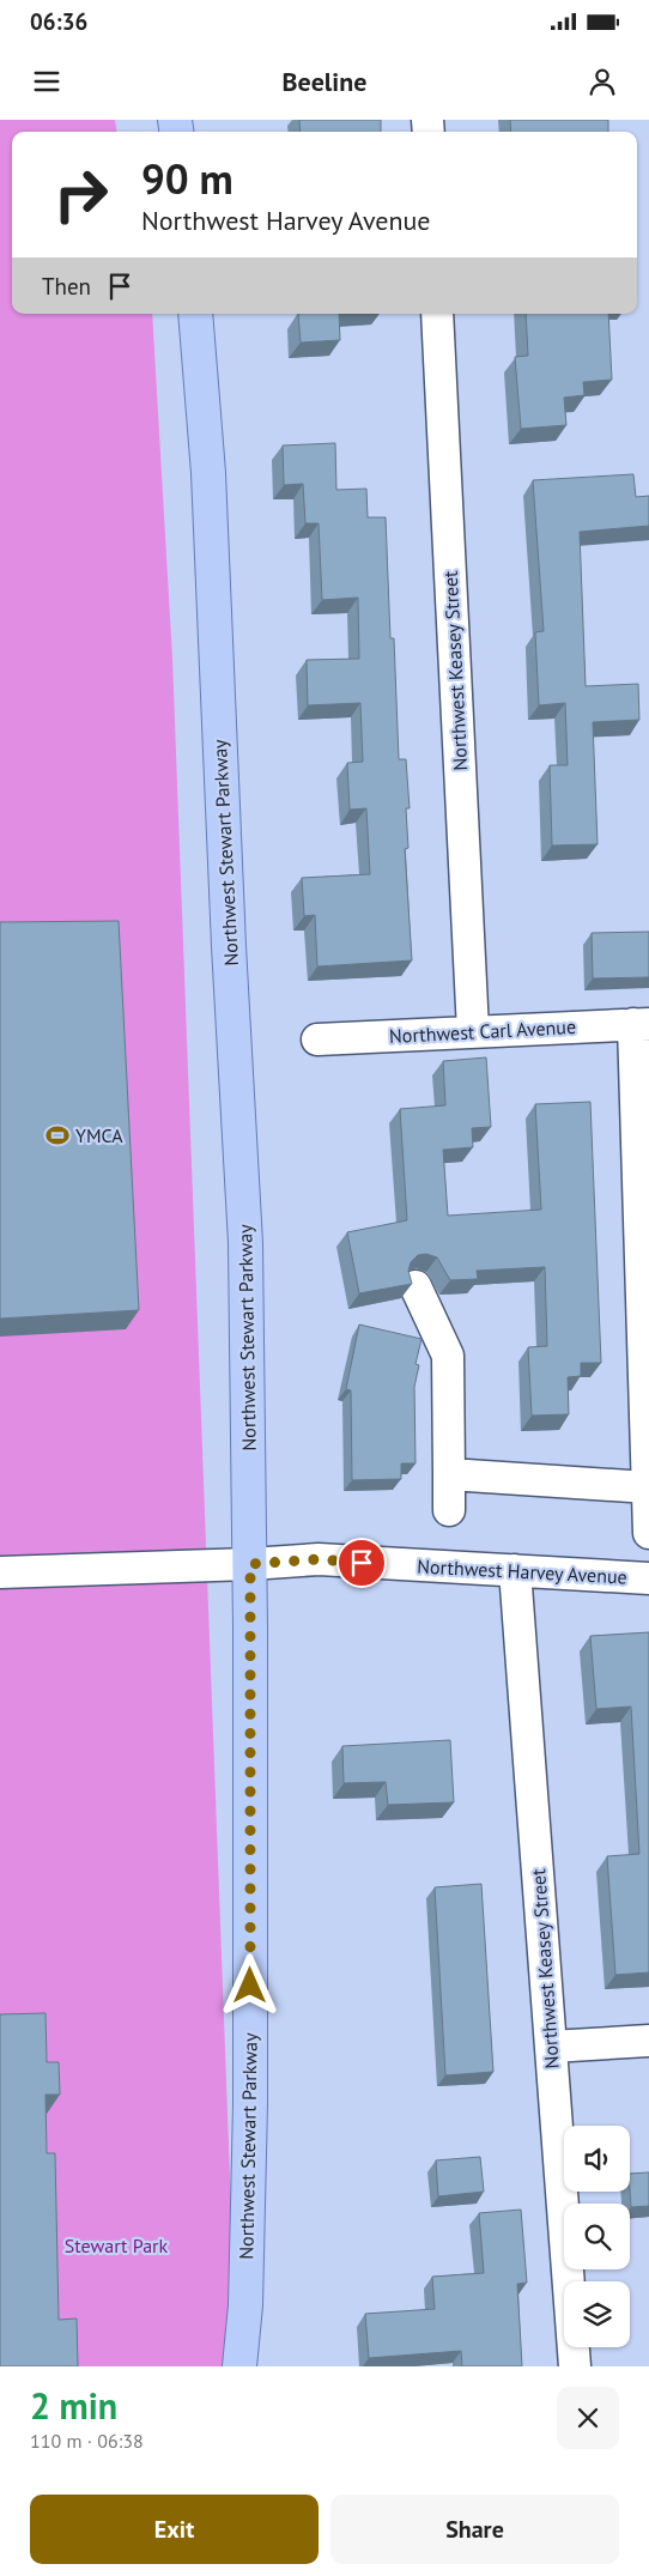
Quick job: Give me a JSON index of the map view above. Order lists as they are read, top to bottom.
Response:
{
  "streets": {
    "main road": ["Northwest Stewart Parkway"],
    "street": ["Northwest Keasey Street", "Northwest Carl Avenue", "Northwest Harvey Avenue"]
  },
  "crossings": [
    ["Northwest Keasey Street", "Northwest Carl Avenue"],
    ["Northwest Keasey Street", "Northwest Harvey Avenue"],
    ["Northwest Stewart Parkway", "Northwest Harvey Avenue"]
  ],
  "parks": ["Stewart Park"],
  "places": {
    "sports": ["YMCA"]
  },
  "page": {
    "status": "06:36",
    "header": "Beeline",
    "turn": ["90 m", "Northwest Harvey Avenue"],
    "then": "Then",
    "heading": ["2 min", "110 m · 06:38"],
    "buttons": ["Exit", "Share"]
  }
}
